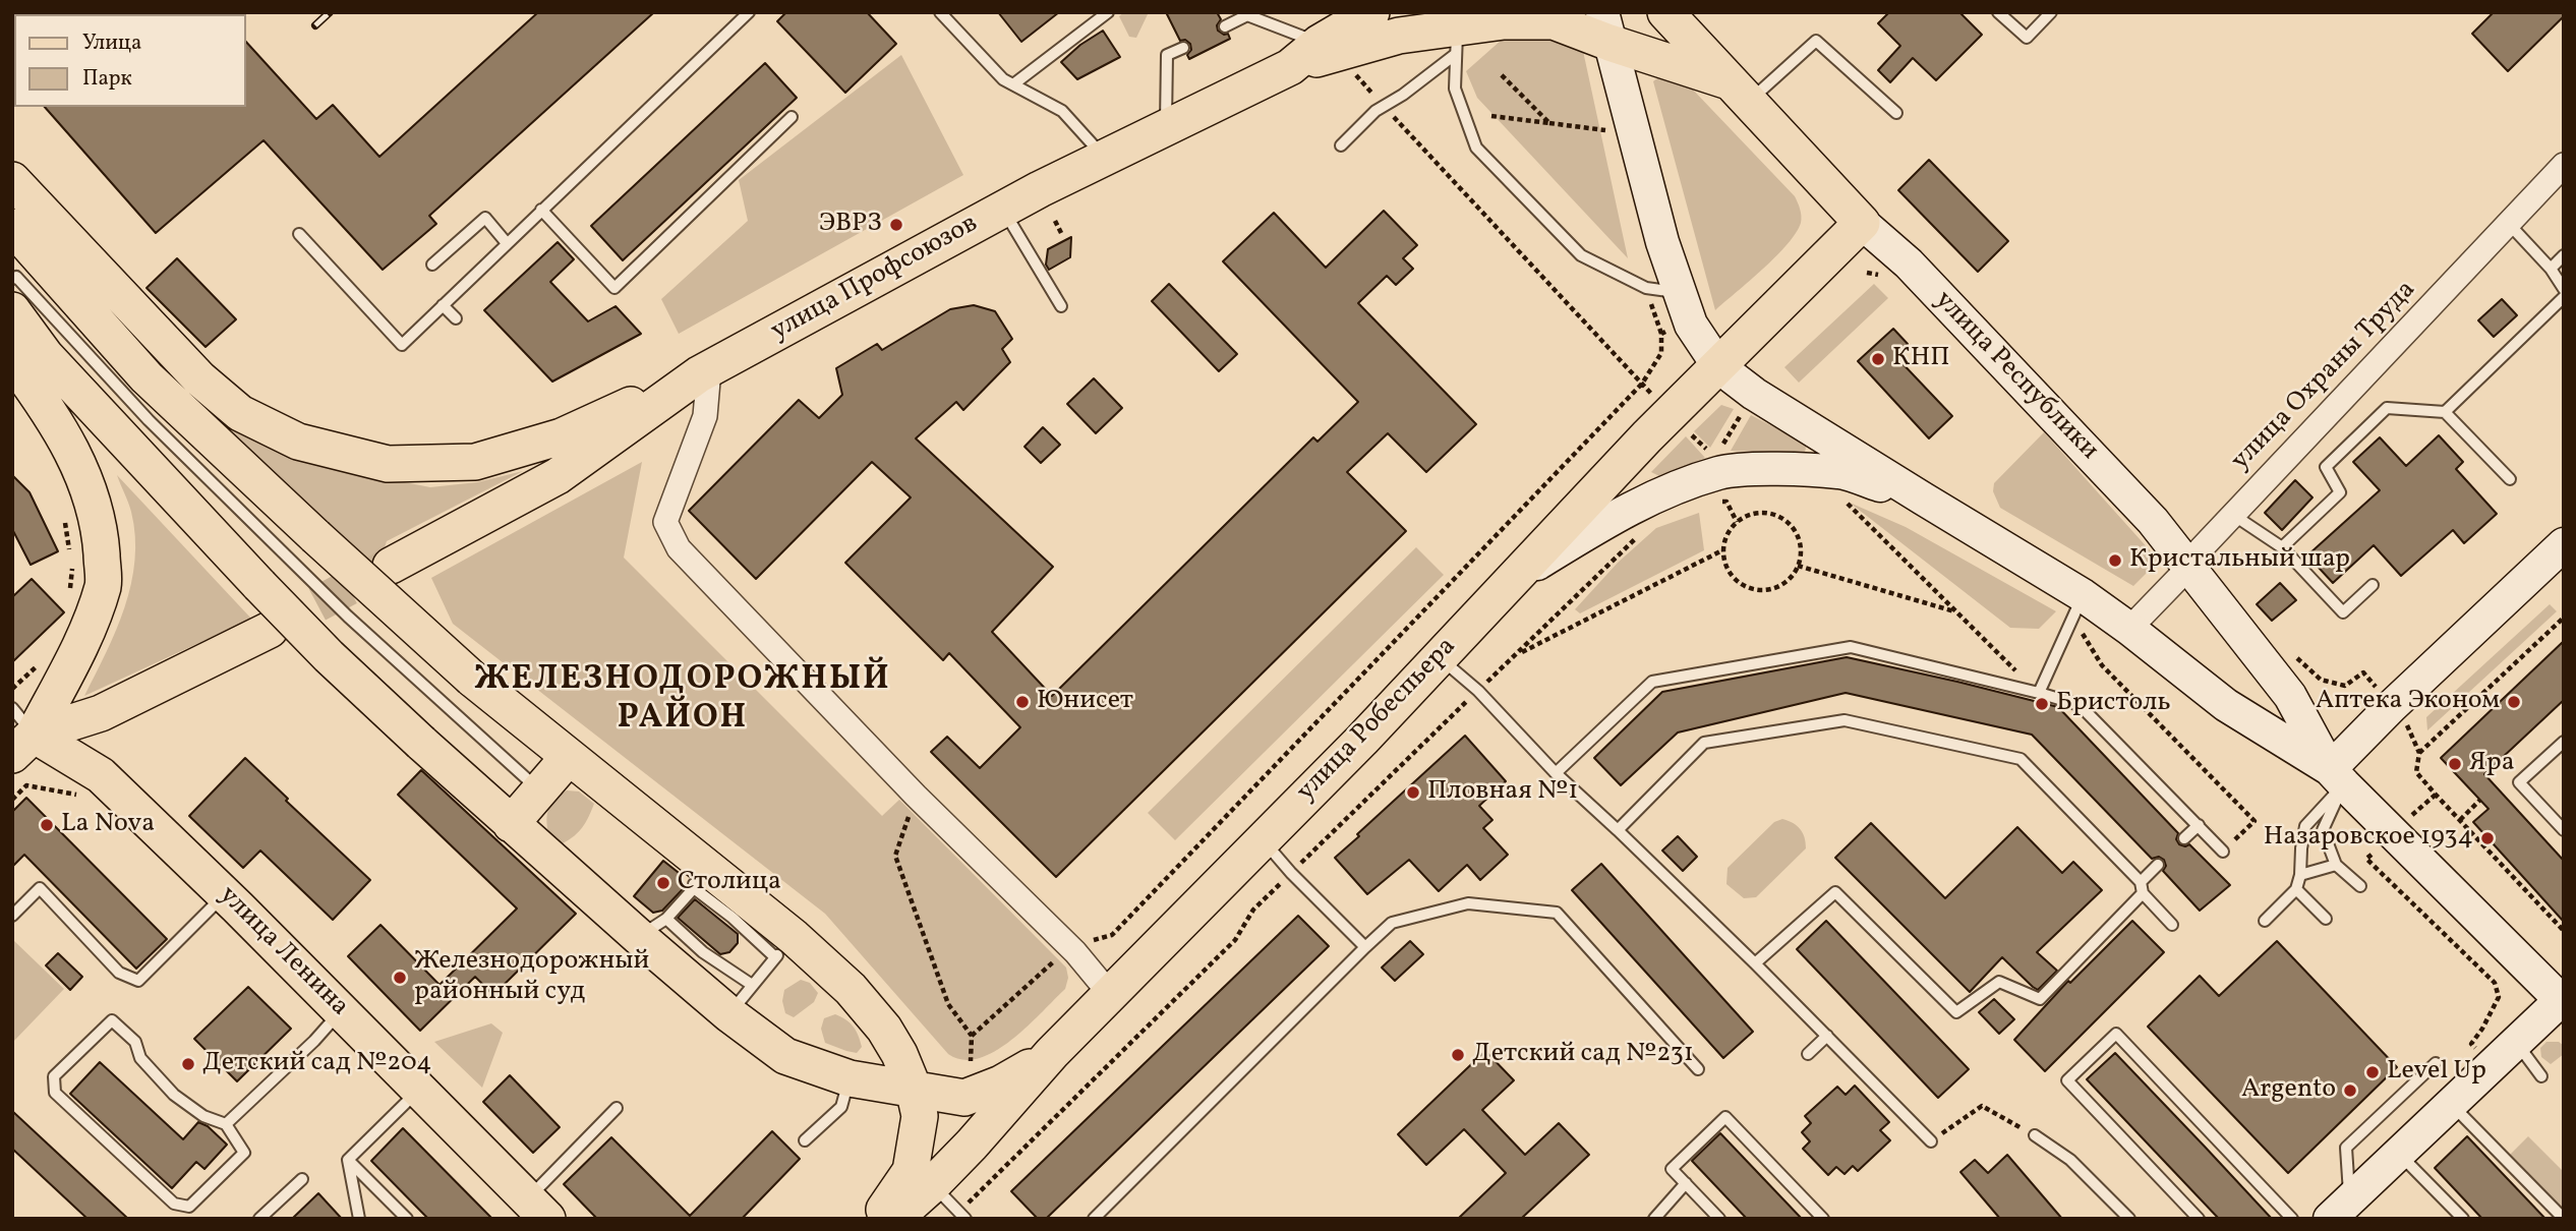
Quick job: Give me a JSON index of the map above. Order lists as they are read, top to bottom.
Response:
{
  "streets": {
    "main road": [
      "улица Профсоюзов",
      "улица Республики",
      "улица Робеспьера",
      "улица Ленина"
    ],
    "street": ["улица Охраны Труда"]
  },
  "crossings": [
    ["улица Республики", "улица Охраны Труда"],
    ["улица Республики", "улица Робеспьера"]
  ],
  "districts": ["ЖЕЛЕЗНОДОРОЖНЫЙ РАЙОН"],
  "places": [
    "ЭВРЗ",
    "КНП",
    "Кристальный шар",
    "Юнисет",
    "Аптека Эконом",
    "Бристоль",
    "Яра",
    "Пловная №1",
    "La Nova",
    "Назаровское 1934",
    "Столица",
    "Железнодорожный районный суд",
    "Детский сад №231",
    "Детский сад №204",
    "Level Up",
    "Argento"
  ],
  "legend": ["Улица", "Парк"]
}
